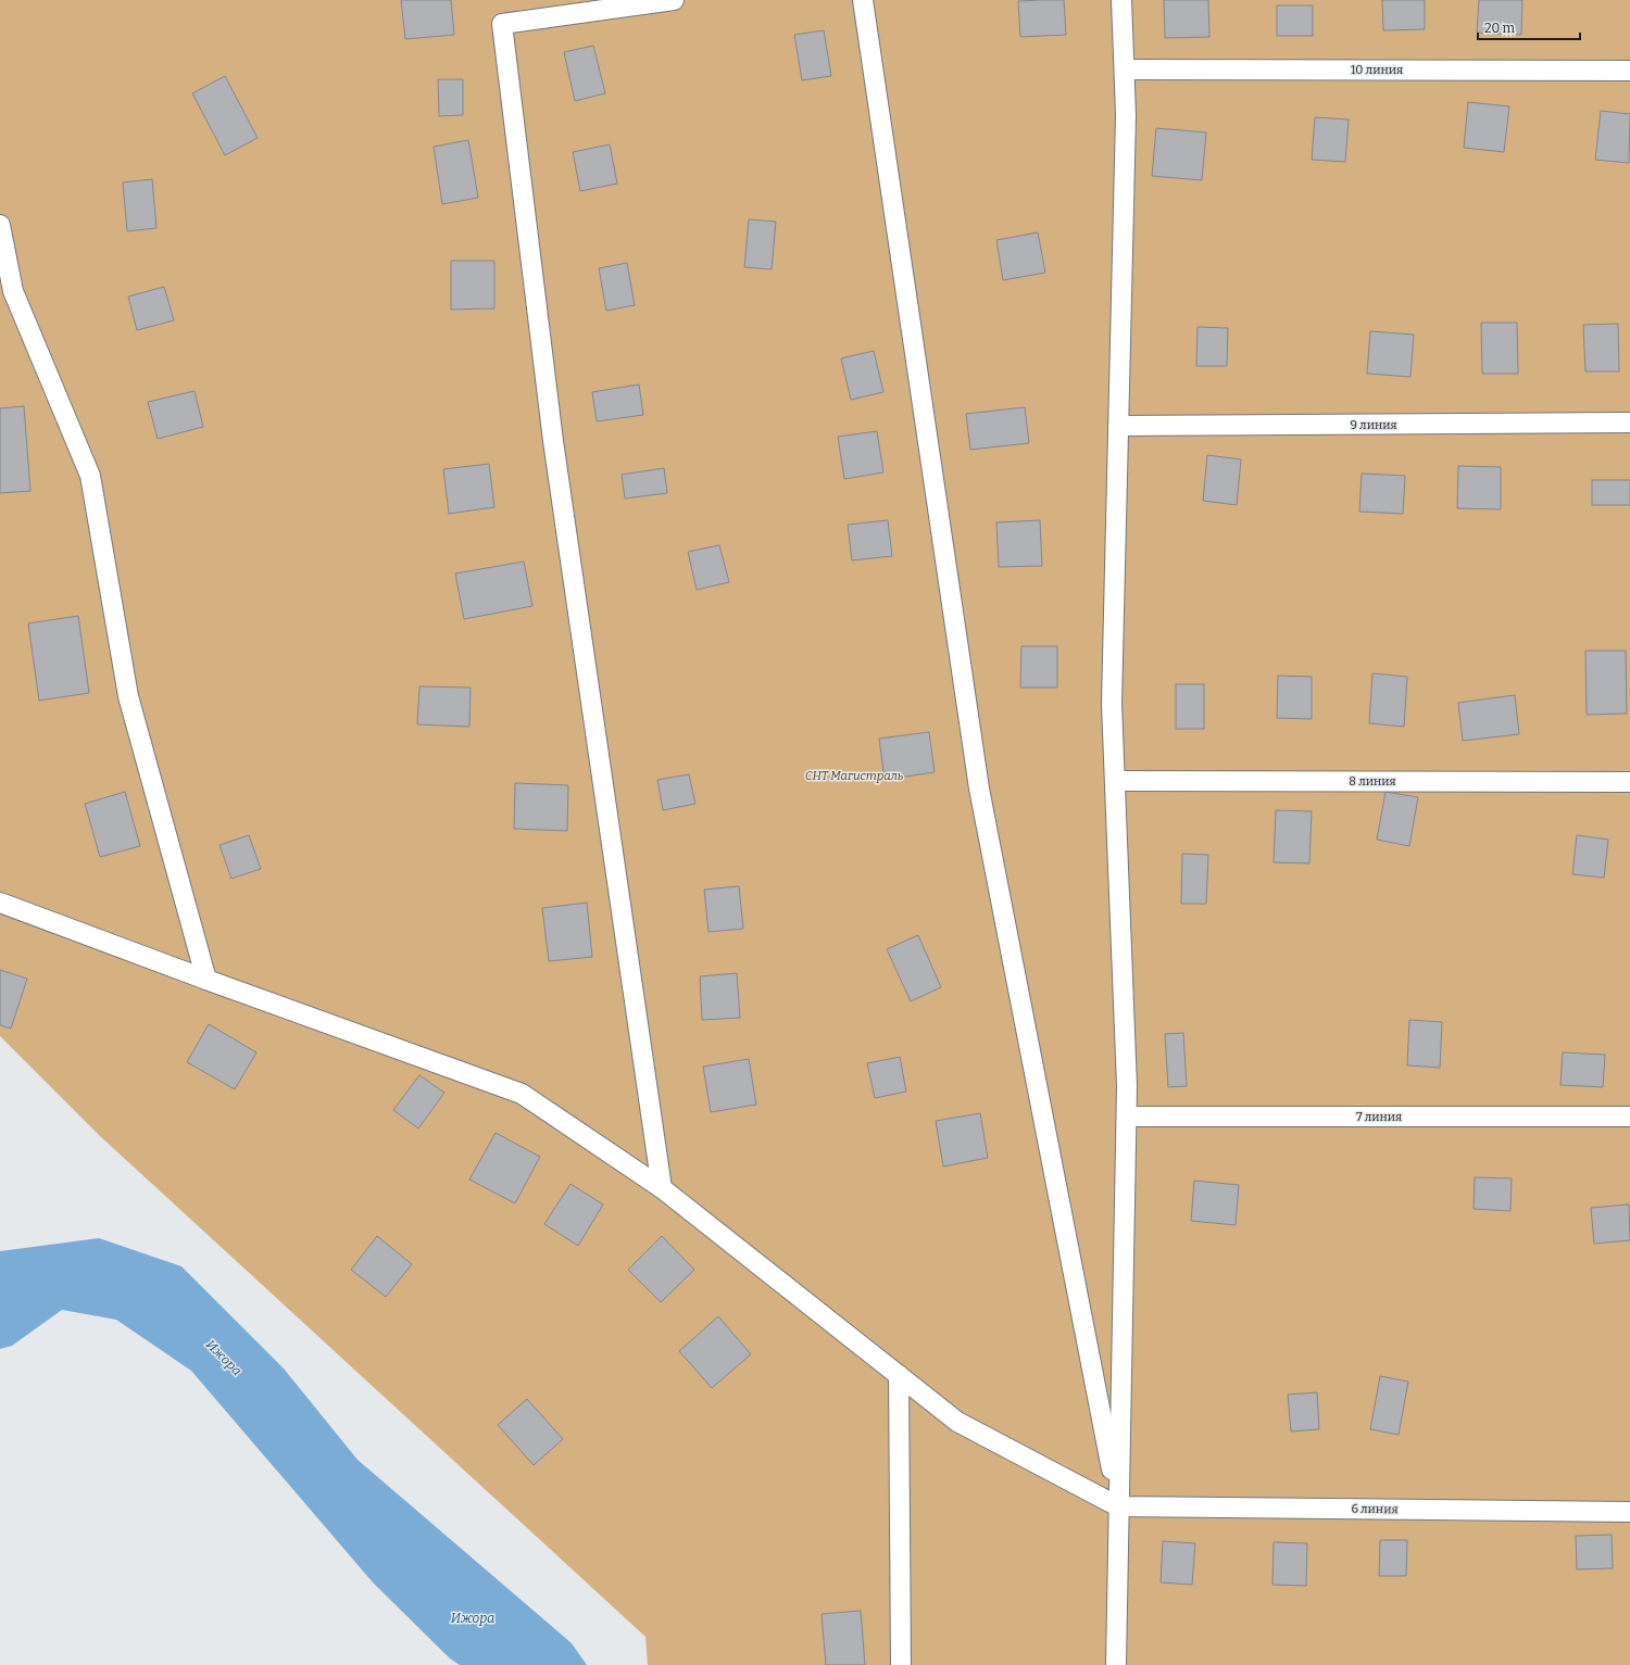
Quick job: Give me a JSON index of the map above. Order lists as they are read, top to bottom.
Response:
{
  "streets": {
    "lane": [
      "10 линия",
      "9 линия",
      "8 линия",
      "7 линия",
      "6 линия"
    ]
  },
  "water": ["Ижора"],
  "parks": ["СНТ Магистраль"],
  "scale_bar": "20 m"
}
